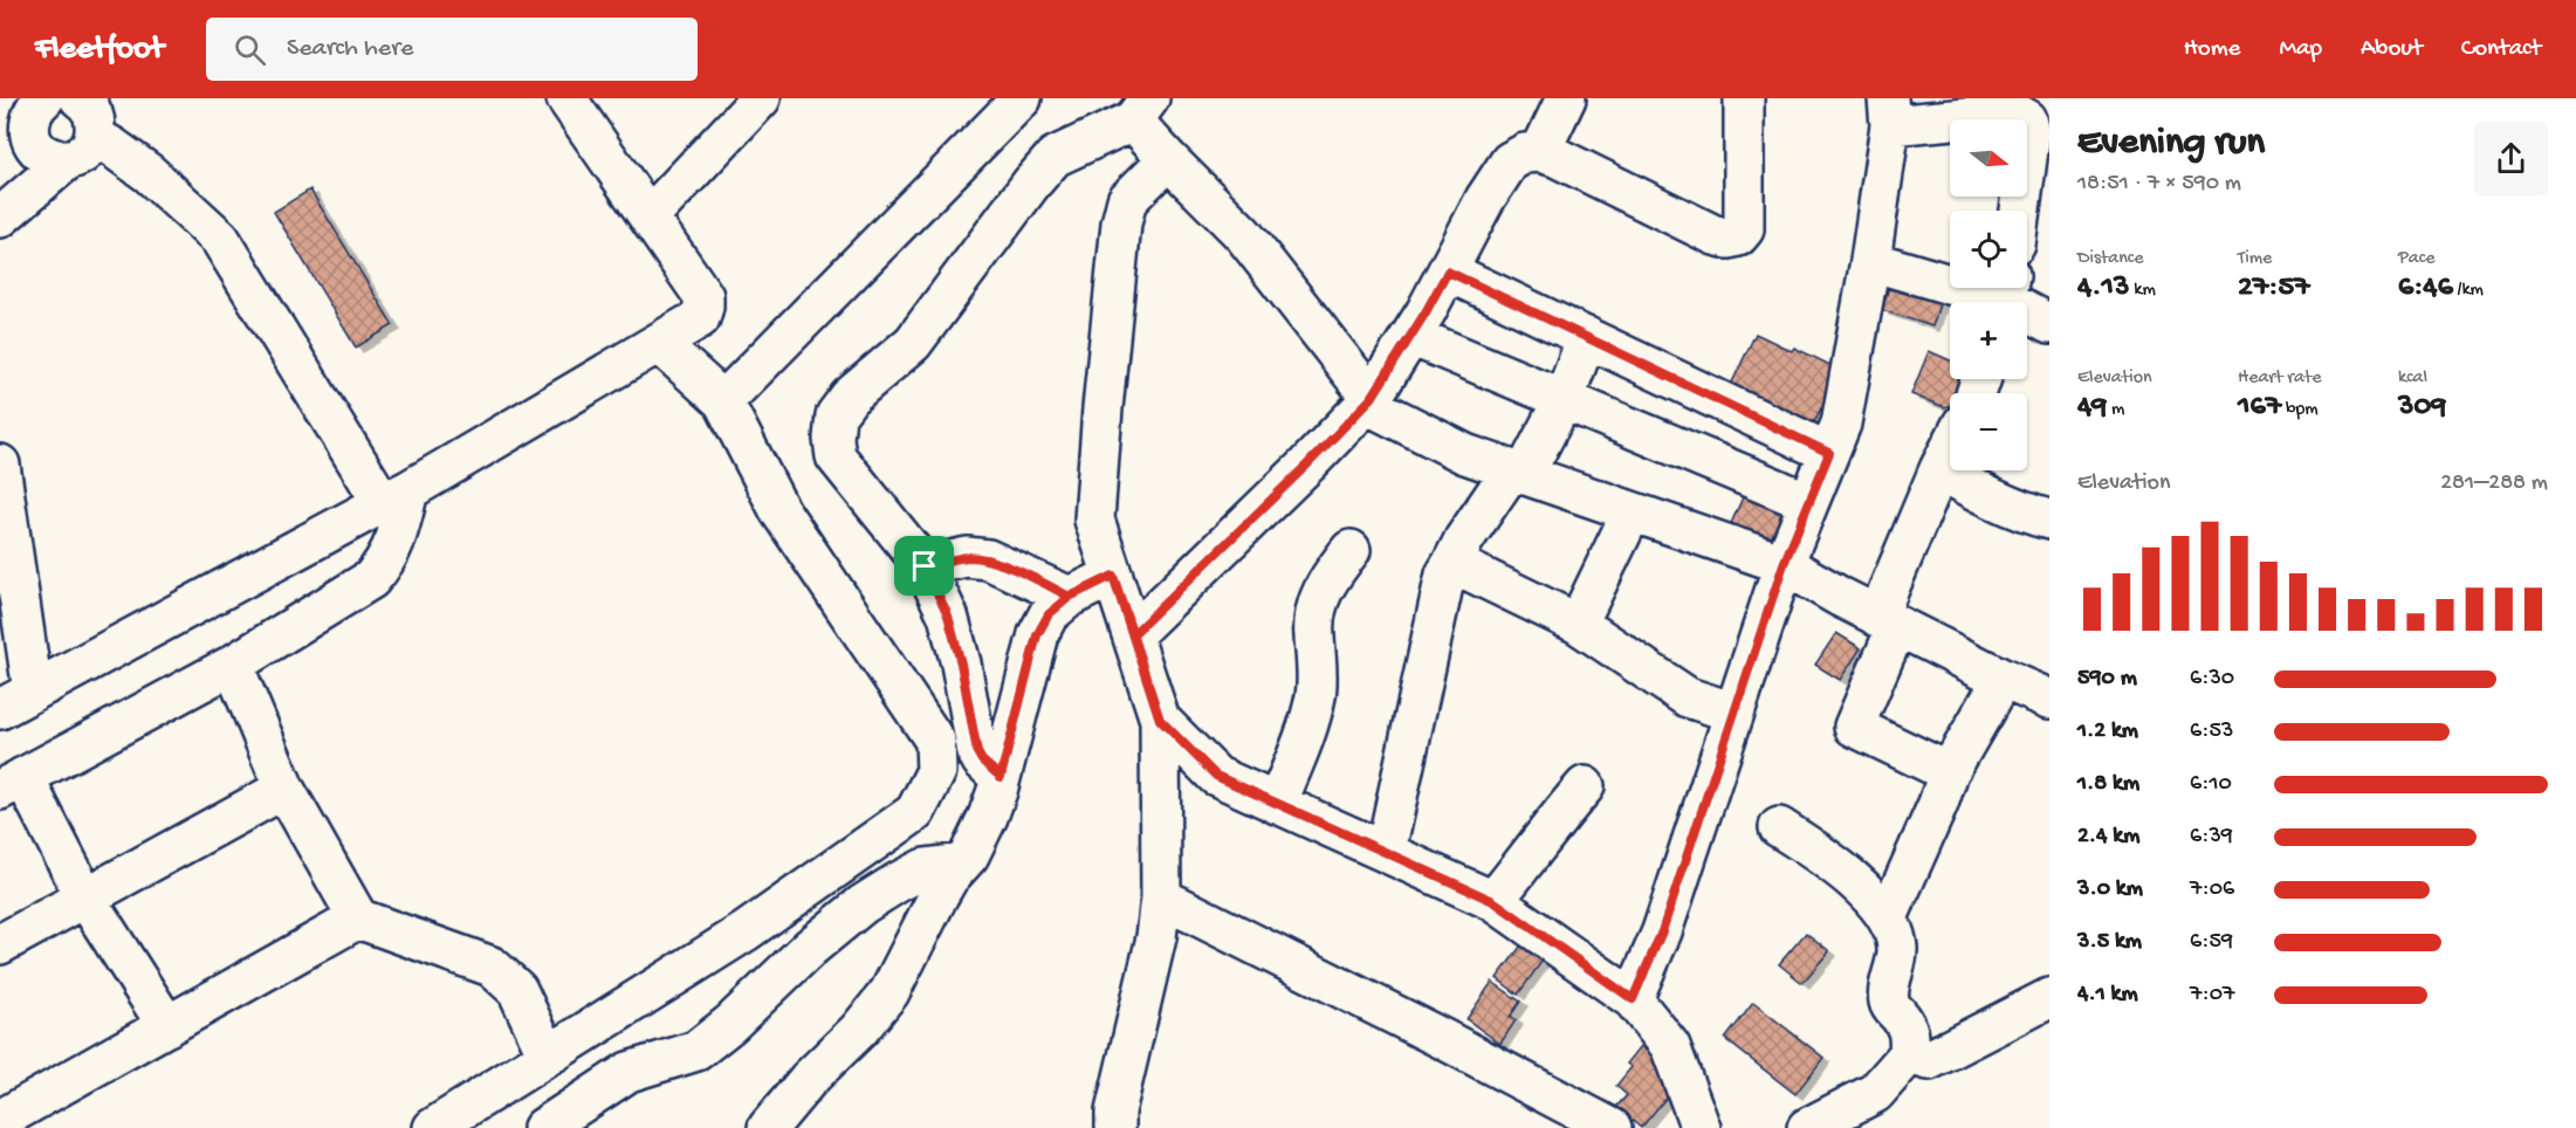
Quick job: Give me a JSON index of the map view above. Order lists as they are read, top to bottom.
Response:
{
  "north": "right",
  "page": {
    "header": "Fleetfoot",
    "search": "Search here",
    "nav": [
      "Home",
      "Map",
      "About",
      "Contact"
    ],
    "heading": ["Evening run", "18:51 · 7 × 590 m"],
    "map_buttons": ["+", "−"],
    "stats": [
      ["Distance", "4.13 km"],
      ["Time", "27:57"],
      ["Pace", "6:46 /km"],
      ["Elevation", "49 m"],
      ["Heart rate", "167 bpm"],
      ["kcal", "309"]
    ],
    "chart": ["Elevation", "281–288 m"],
    "list": [
      {
        "name": "590 m",
        "note": "6:30"
      },
      {
        "name": "1.2 km",
        "note": "6:53"
      },
      {
        "name": "1.8 km",
        "note": "6:10"
      },
      {
        "name": "2.4 km",
        "note": "6:39"
      },
      {
        "name": "3.0 km",
        "note": "7:06"
      },
      {
        "name": "3.5 km",
        "note": "6:59"
      },
      {
        "name": "4.1 km",
        "note": "7:07"
      }
    ]
  }
}
